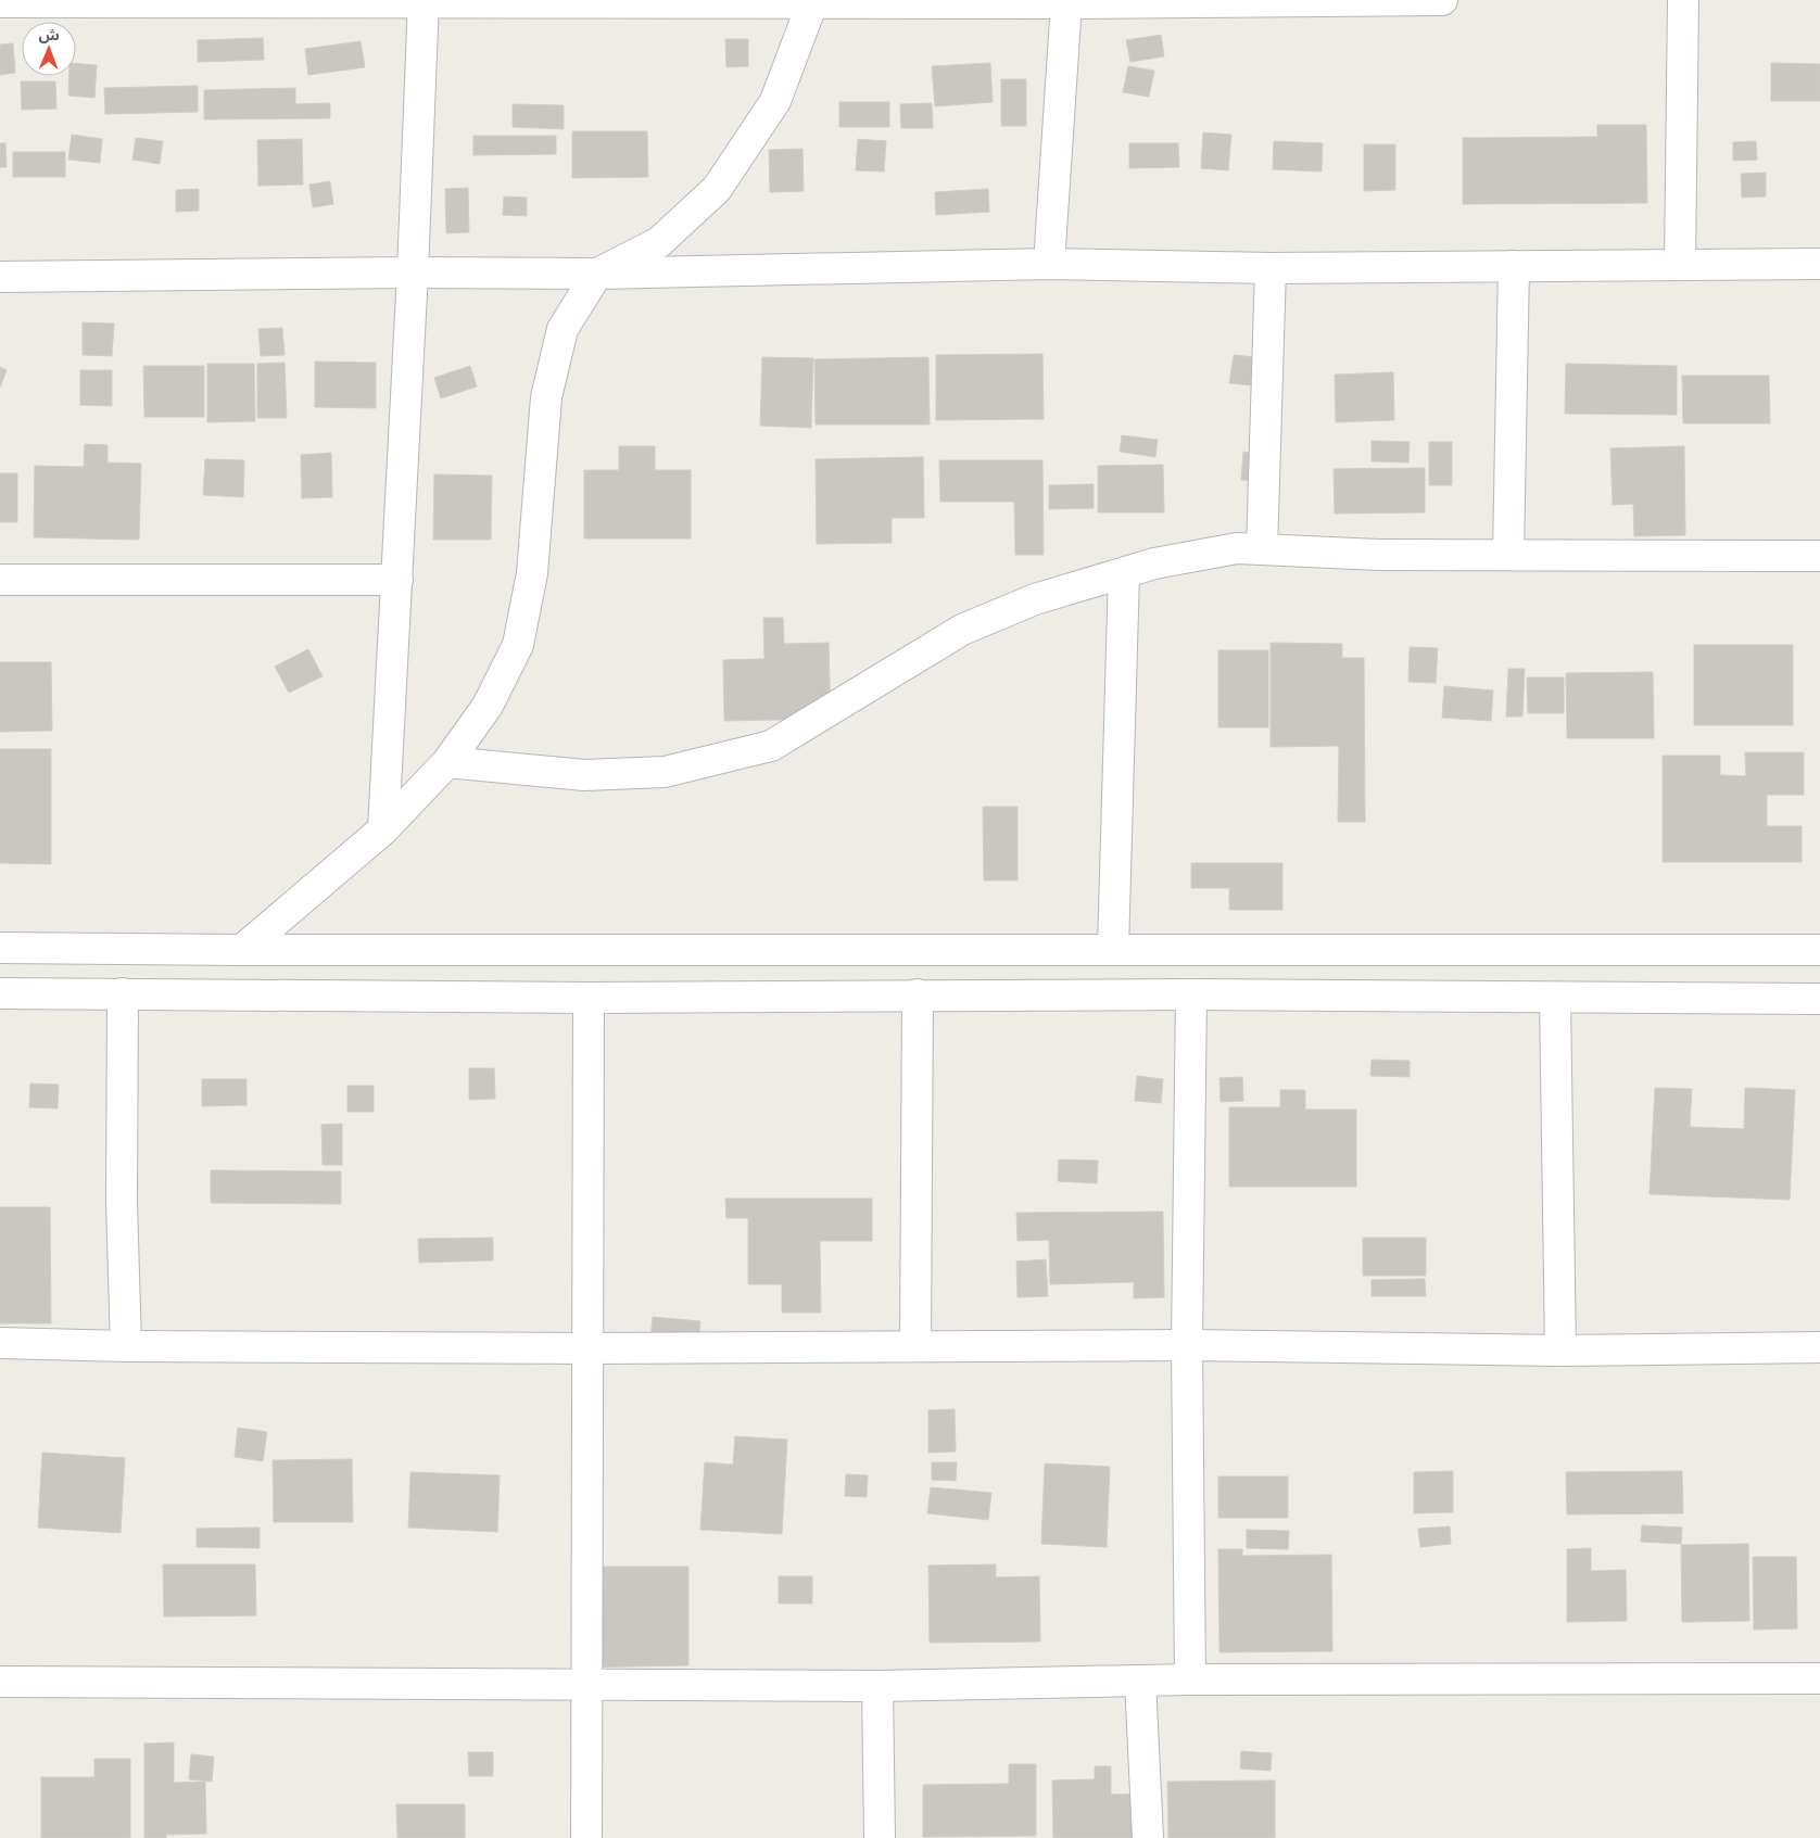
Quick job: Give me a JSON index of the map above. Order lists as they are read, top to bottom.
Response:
{
  "north": "top"
}
